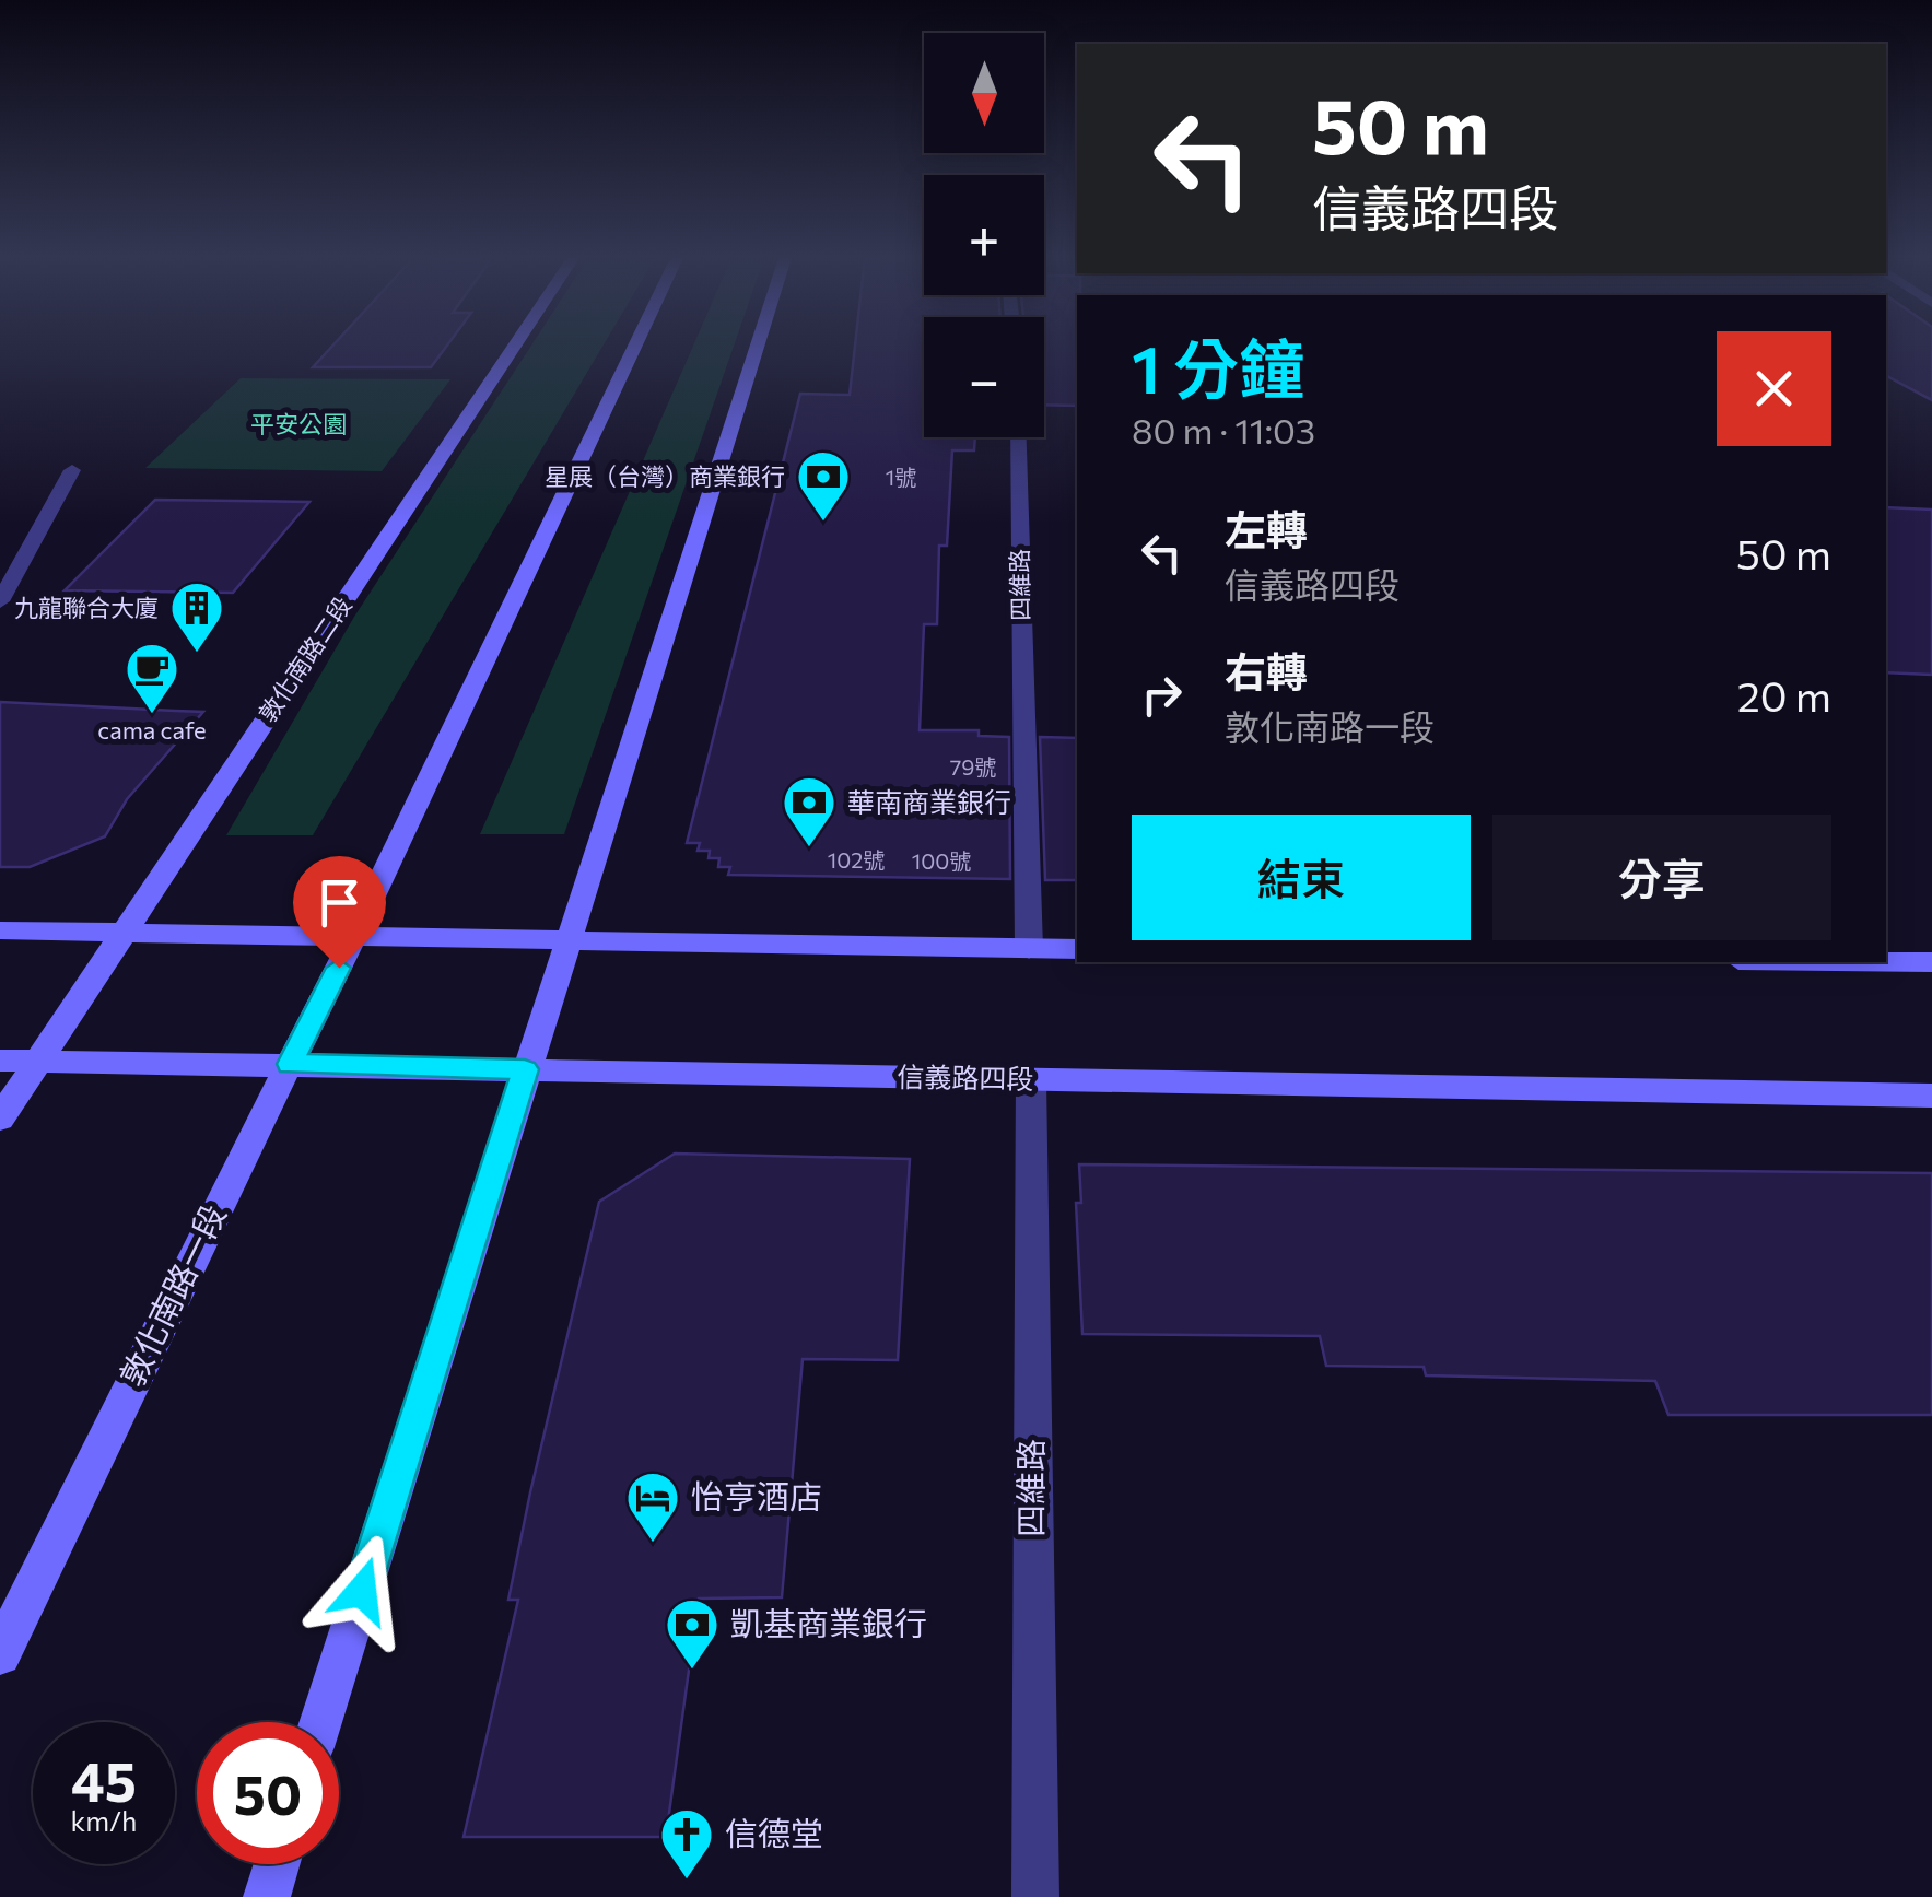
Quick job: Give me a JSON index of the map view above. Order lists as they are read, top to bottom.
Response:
{
  "streets": {
    "main road": ["敦化南路二段", "信義路四段", "敦化南路一段"],
    "street": ["四維路"]
  },
  "crossings": [
    ["四維路", "信義路四段"],
    ["敦化南路二段", "信義路四段"],
    ["信義路四段", "敦化南路一段"]
  ],
  "parks": ["平安公園"],
  "places": {
    "bank": ["星展（台灣）商業銀行", "華南商業銀行", "凱基商業銀行"],
    "building": ["九龍聯合大廈"],
    "cafe": ["cama cafe"],
    "hotel": ["怡亨酒店"],
    "church": ["信德堂"]
  },
  "house_numbers": [
    "1號",
    "79號",
    "102號",
    "100號"
  ],
  "north": "bottom",
  "page": {
    "map_buttons": ["+", "−"],
    "turn": ["50 m", "信義路四段"],
    "heading": ["1 分鐘", "80 m · 11:03"],
    "list": [
      {
        "name": "左轉",
        "note": "信義路四段",
        "value": "50 m"
      },
      {
        "name": "右轉",
        "note": "敦化南路一段",
        "value": "20 m"
      }
    ],
    "buttons": ["結束", "分享"],
    "speed": "45 km/h",
    "limit": "50"
  }
}
